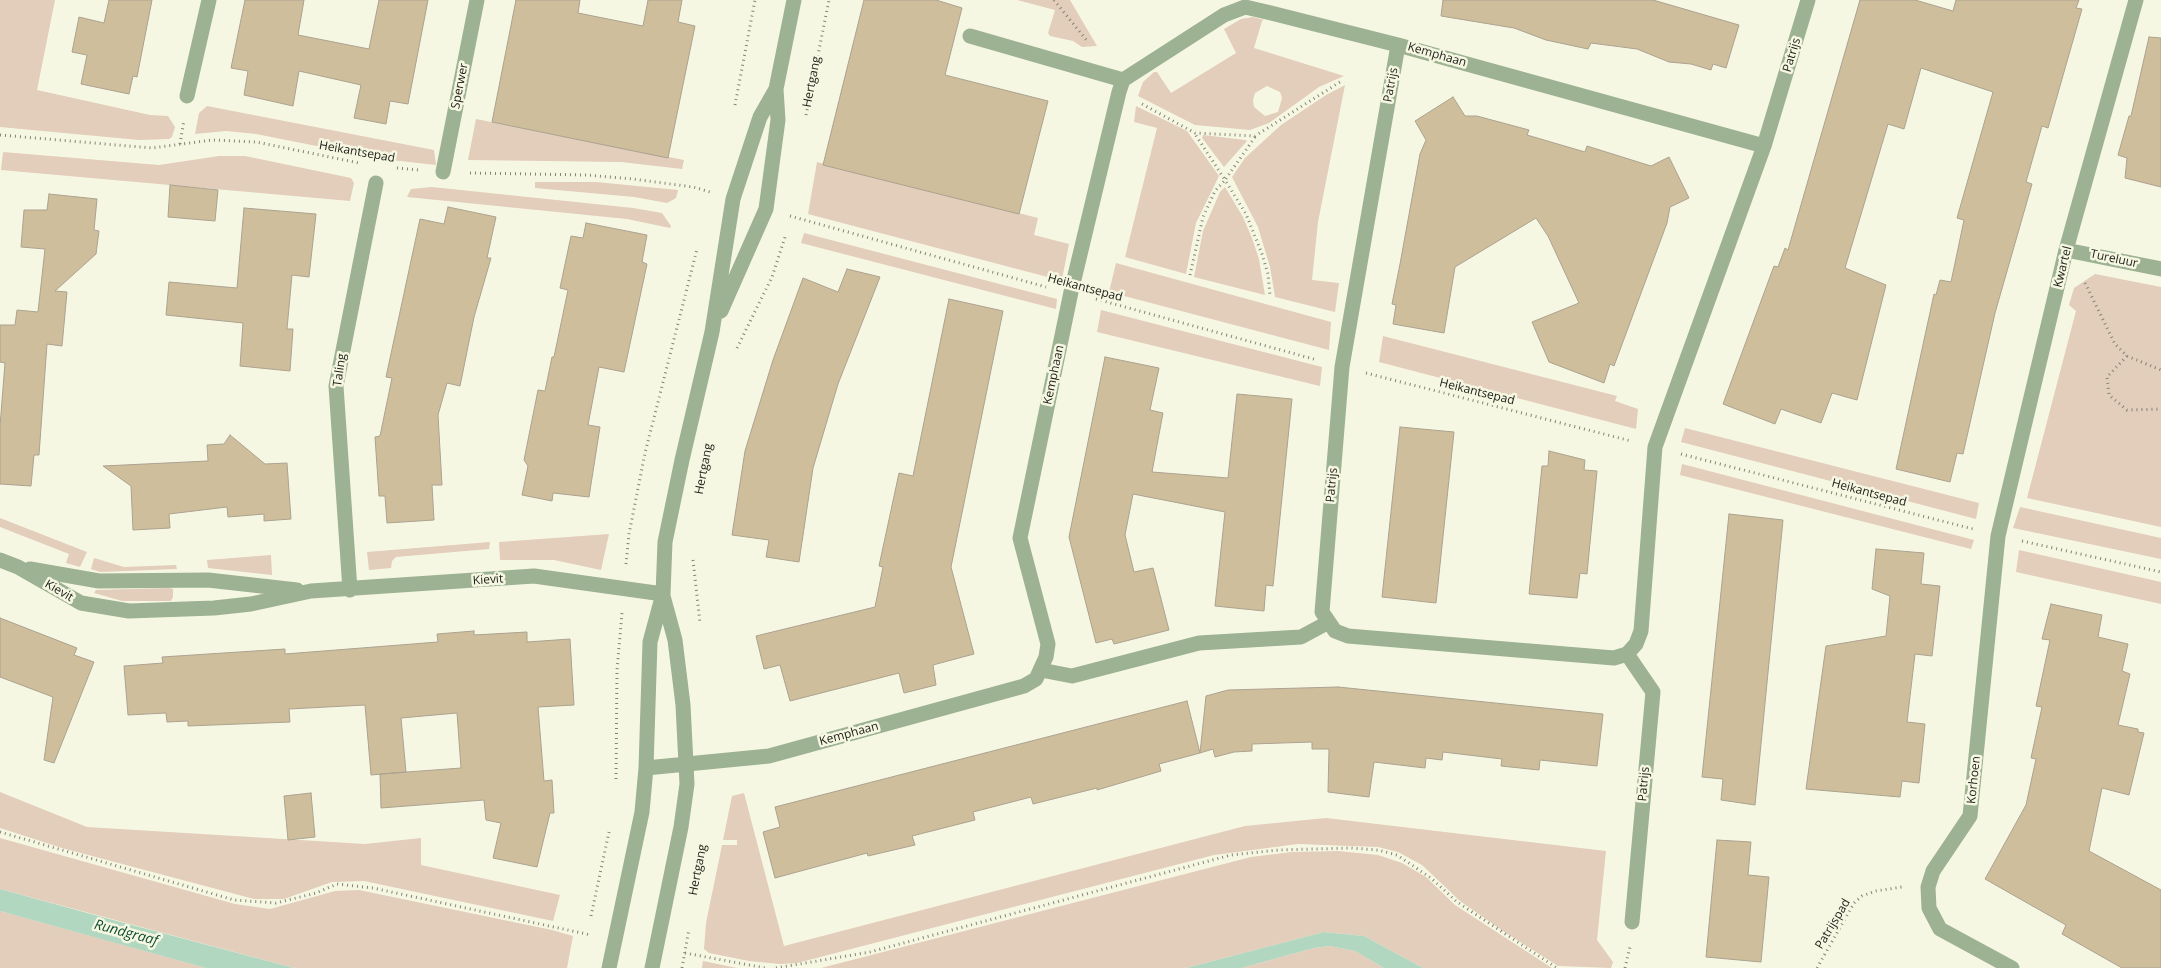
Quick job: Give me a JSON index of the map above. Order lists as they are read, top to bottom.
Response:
{
  "streets": {
    "street": [
      "Kemphaan",
      "Patrijs",
      "Hertgang",
      "Sperwer",
      "Tureluur",
      "Kwartel",
      "Taling",
      "Kievit",
      "Korhoen"
    ],
    "path": ["Heikantsepad", "Patrijspad"]
  },
  "crossings": [
    ["Kemphaan", "Patrijs"],
    ["Kemphaan", "Hertgang"],
    ["Kemphaan", "Heikantsepad"],
    ["Patrijs", "Heikantsepad"],
    ["Hertgang", "Kievit"],
    ["Sperwer", "Heikantsepad"],
    ["Heikantsepad", "Kwartel"],
    ["Heikantsepad", "Korhoen"],
    ["Tureluur", "Kwartel"],
    ["Kwartel", "Korhoen"],
    ["Taling", "Kievit"],
    ["Korhoen", "Patrijspad"]
  ],
  "water": ["Rundgraaf"]
}
